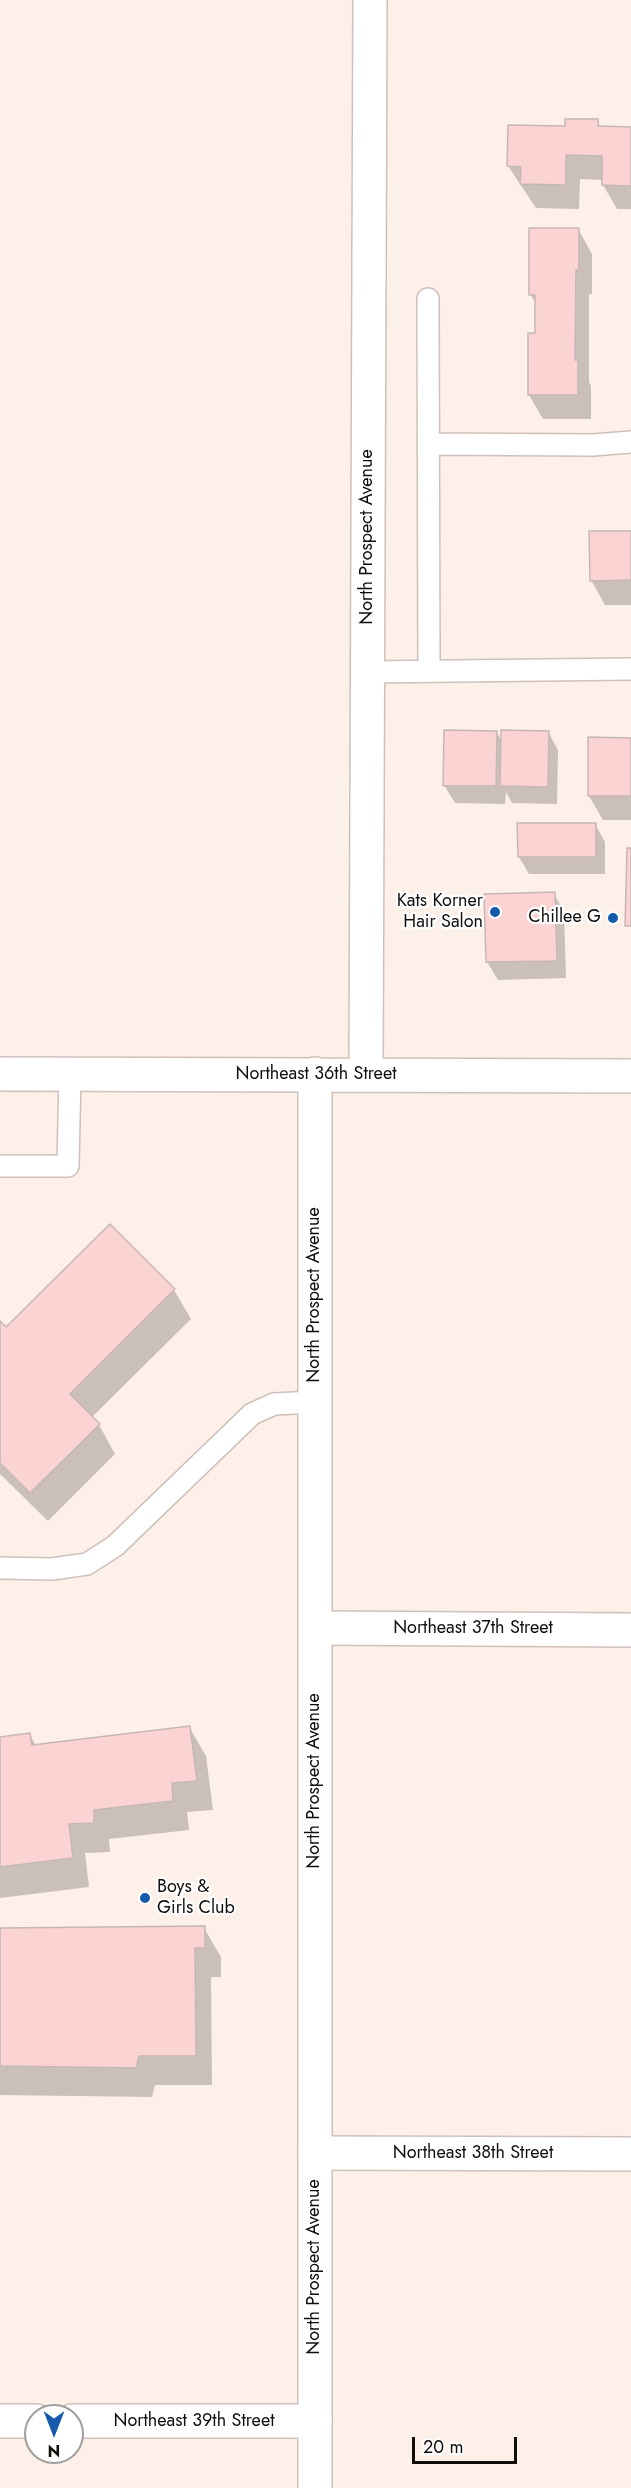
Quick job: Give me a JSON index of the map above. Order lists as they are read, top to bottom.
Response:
{
  "streets": {
    "street": [
      "North Prospect Avenue",
      "Northeast 36th Street",
      "Northeast 37th Street",
      "Northeast 38th Street",
      "Northeast 39th Street"
    ]
  },
  "crossings": [
    ["North Prospect Avenue", "Northeast 36th Street"],
    ["North Prospect Avenue", "Northeast 37th Street"],
    ["North Prospect Avenue", "Northeast 38th Street"],
    ["North Prospect Avenue", "Northeast 39th Street"]
  ],
  "places": ["Kats Korner Hair Salon", "Chillee G", "Boys & Girls Club"],
  "scale_bar": "20 m",
  "north": "bottom"
}
